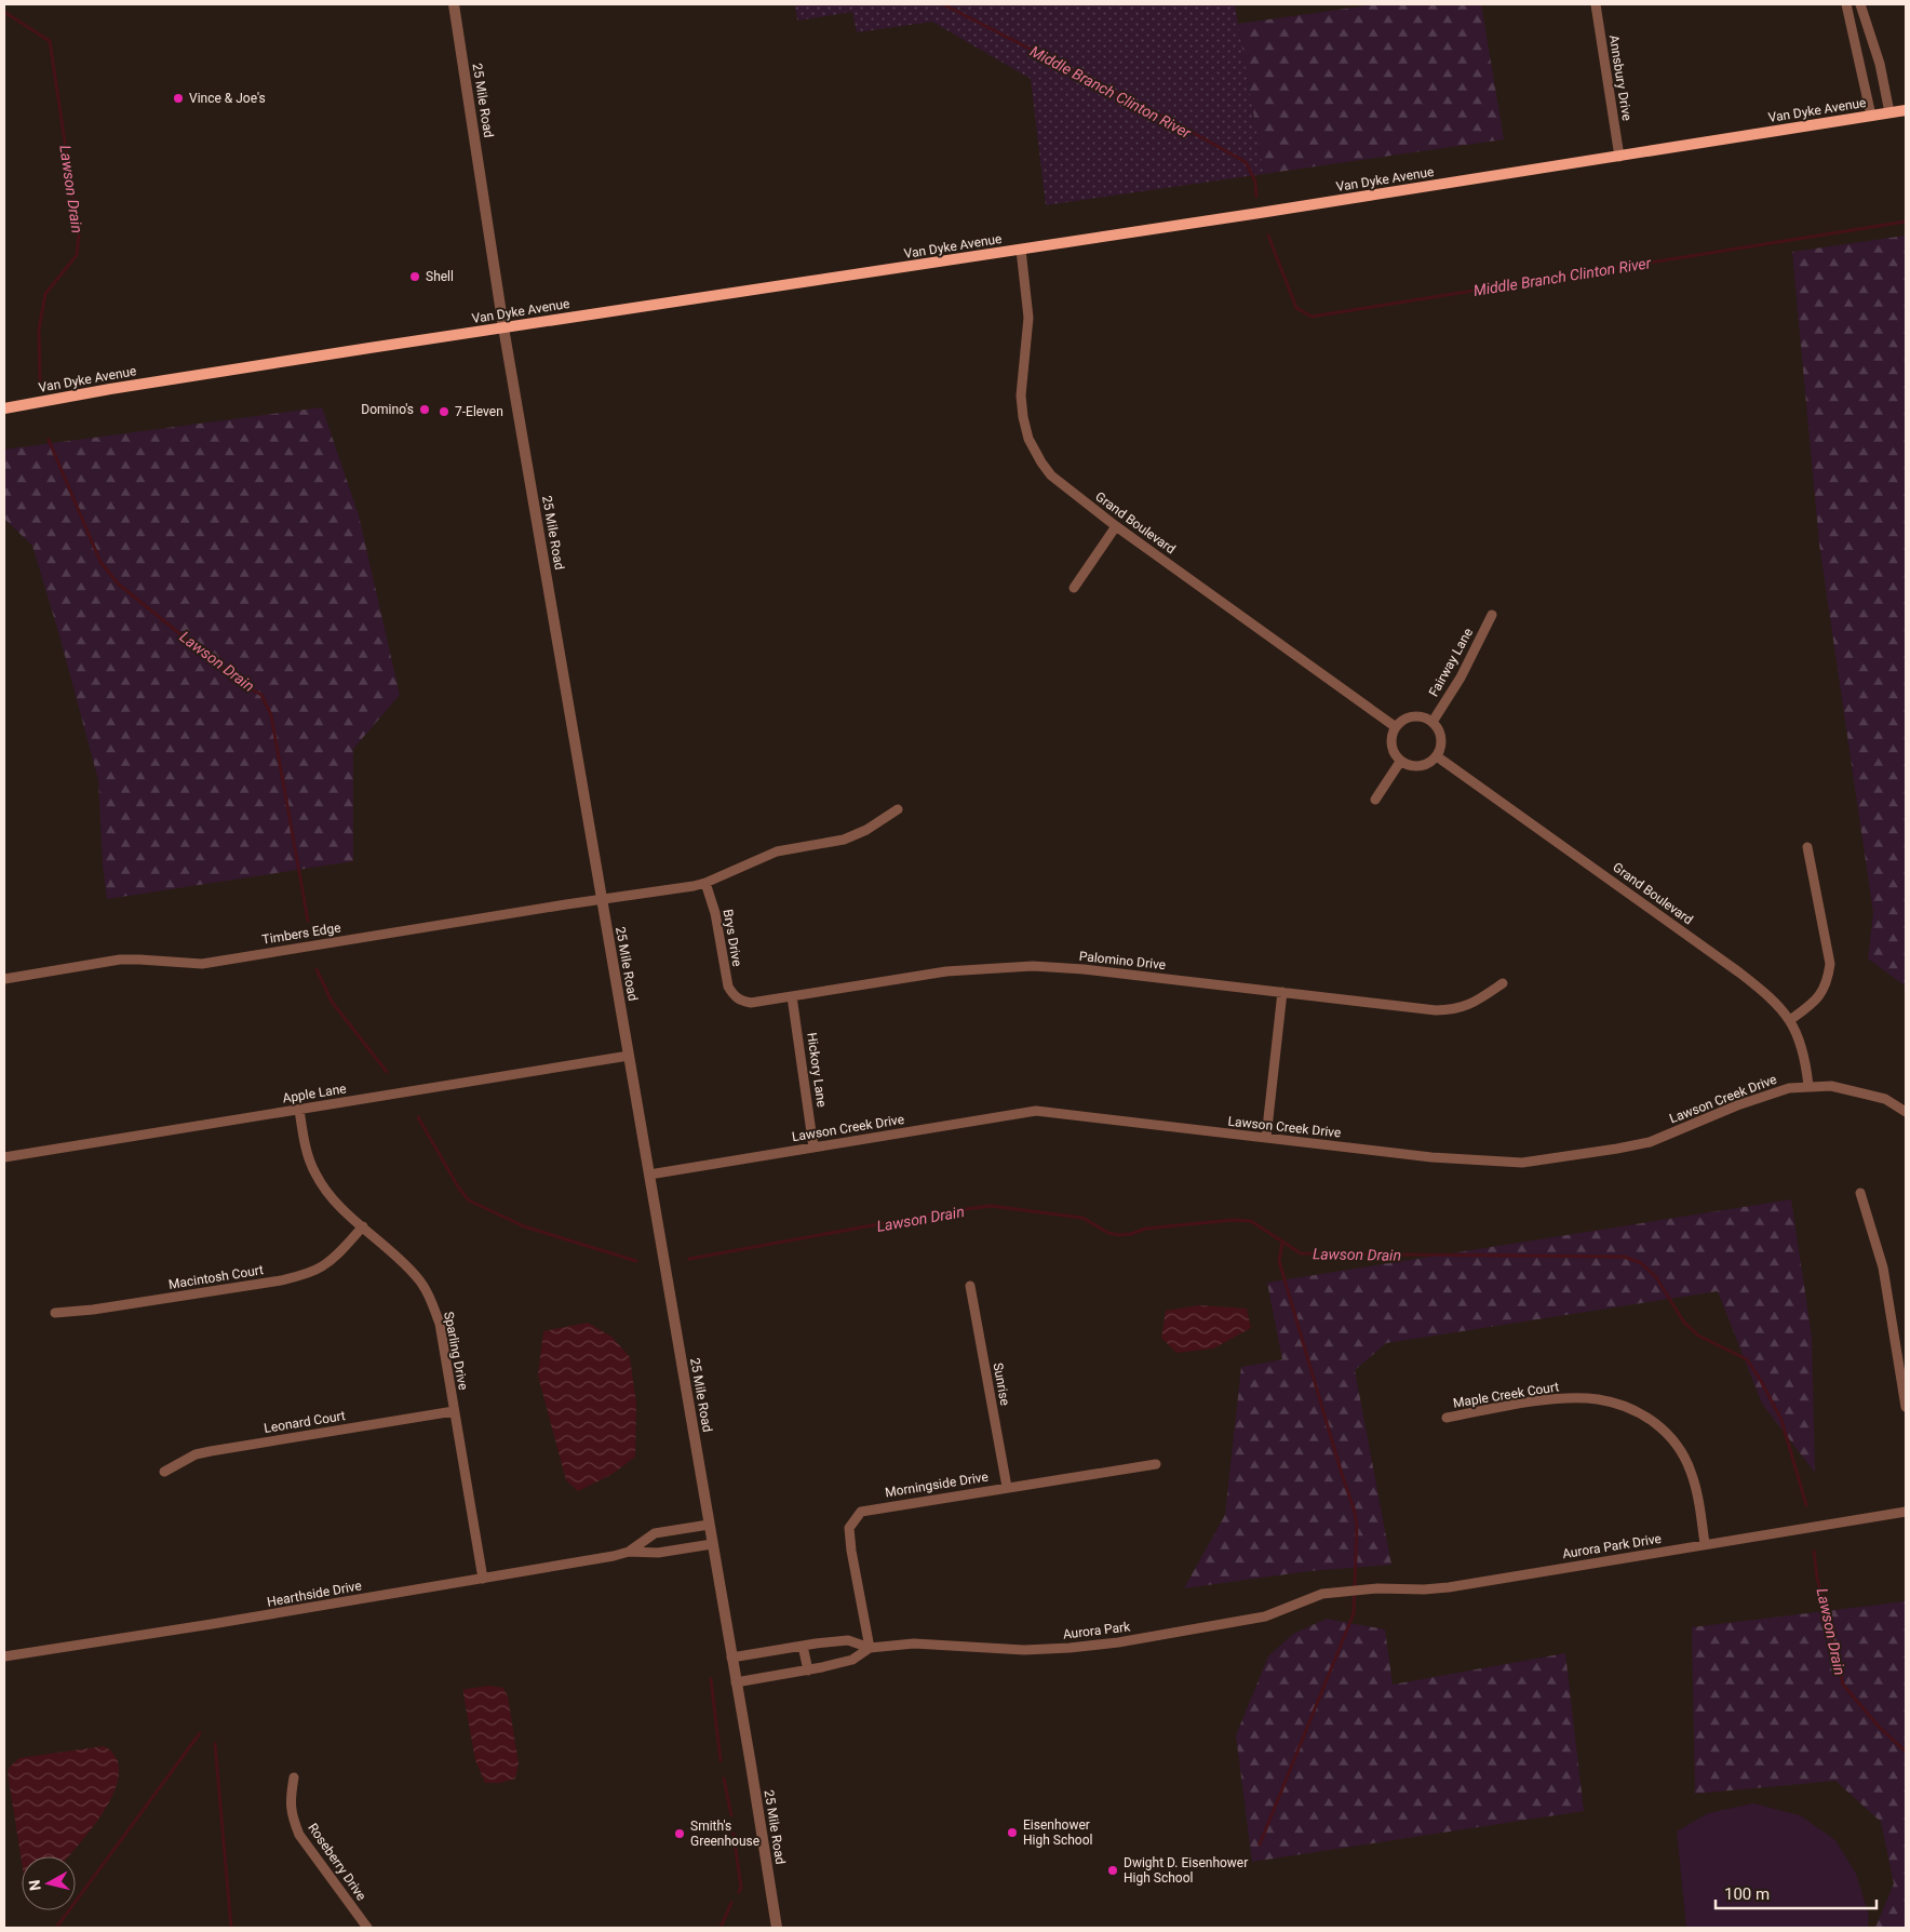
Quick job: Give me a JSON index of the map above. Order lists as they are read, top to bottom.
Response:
{
  "streets": {
    "main road": ["Van Dyke Avenue"],
    "street": [
      "Annsbury Drive",
      "25 Mile Road",
      "Grand Boulevard",
      "Fairway Lane",
      "Timbers Edge",
      "Brys Drive",
      "Palomino Drive",
      "Hickory Lane",
      "Apple Lane",
      "Lawson Creek Drive",
      "Macintosh Court",
      "Sparling Drive",
      "Sunrise",
      "Maple Creek Court",
      "Leonard Court",
      "Morningside Drive",
      "Aurora Park Drive",
      "Hearthside Drive",
      "Aurora Park",
      "Roseberry Drive"
    ]
  },
  "crossings": [
    ["Annsbury Drive", "Van Dyke Avenue"],
    ["25 Mile Road", "Van Dyke Avenue"],
    ["25 Mile Road", "Timbers Edge"],
    ["25 Mile Road", "Apple Lane"],
    ["25 Mile Road", "Lawson Creek Drive"],
    ["25 Mile Road", "Hearthside Drive"],
    ["25 Mile Road", "Aurora Park"],
    ["Van Dyke Avenue", "Grand Boulevard"],
    ["Grand Boulevard", "Fairway Lane"],
    ["Grand Boulevard", "Lawson Creek Drive"],
    ["Timbers Edge", "Brys Drive"],
    ["Brys Drive", "Palomino Drive"],
    ["Palomino Drive", "Hickory Lane"],
    ["Hickory Lane", "Lawson Creek Drive"],
    ["Apple Lane", "Sparling Drive"],
    ["Macintosh Court", "Sparling Drive"],
    ["Sparling Drive", "Leonard Court"],
    ["Sparling Drive", "Hearthside Drive"],
    ["Sunrise", "Morningside Drive"],
    ["Maple Creek Court", "Aurora Park Drive"],
    ["Morningside Drive", "Aurora Park"],
    ["Aurora Park Drive", "Aurora Park"]
  ],
  "water": ["Middle Branch Clinton River", "Lawson Drain"],
  "places": [
    "Vince & Joe's",
    "Shell",
    "Domino's",
    "7-Eleven",
    "Eisenhower High School",
    "Smith's Greenhouse",
    "Dwight D. Eisenhower High School"
  ],
  "scale_bar": "100 m",
  "north": "left"
}
